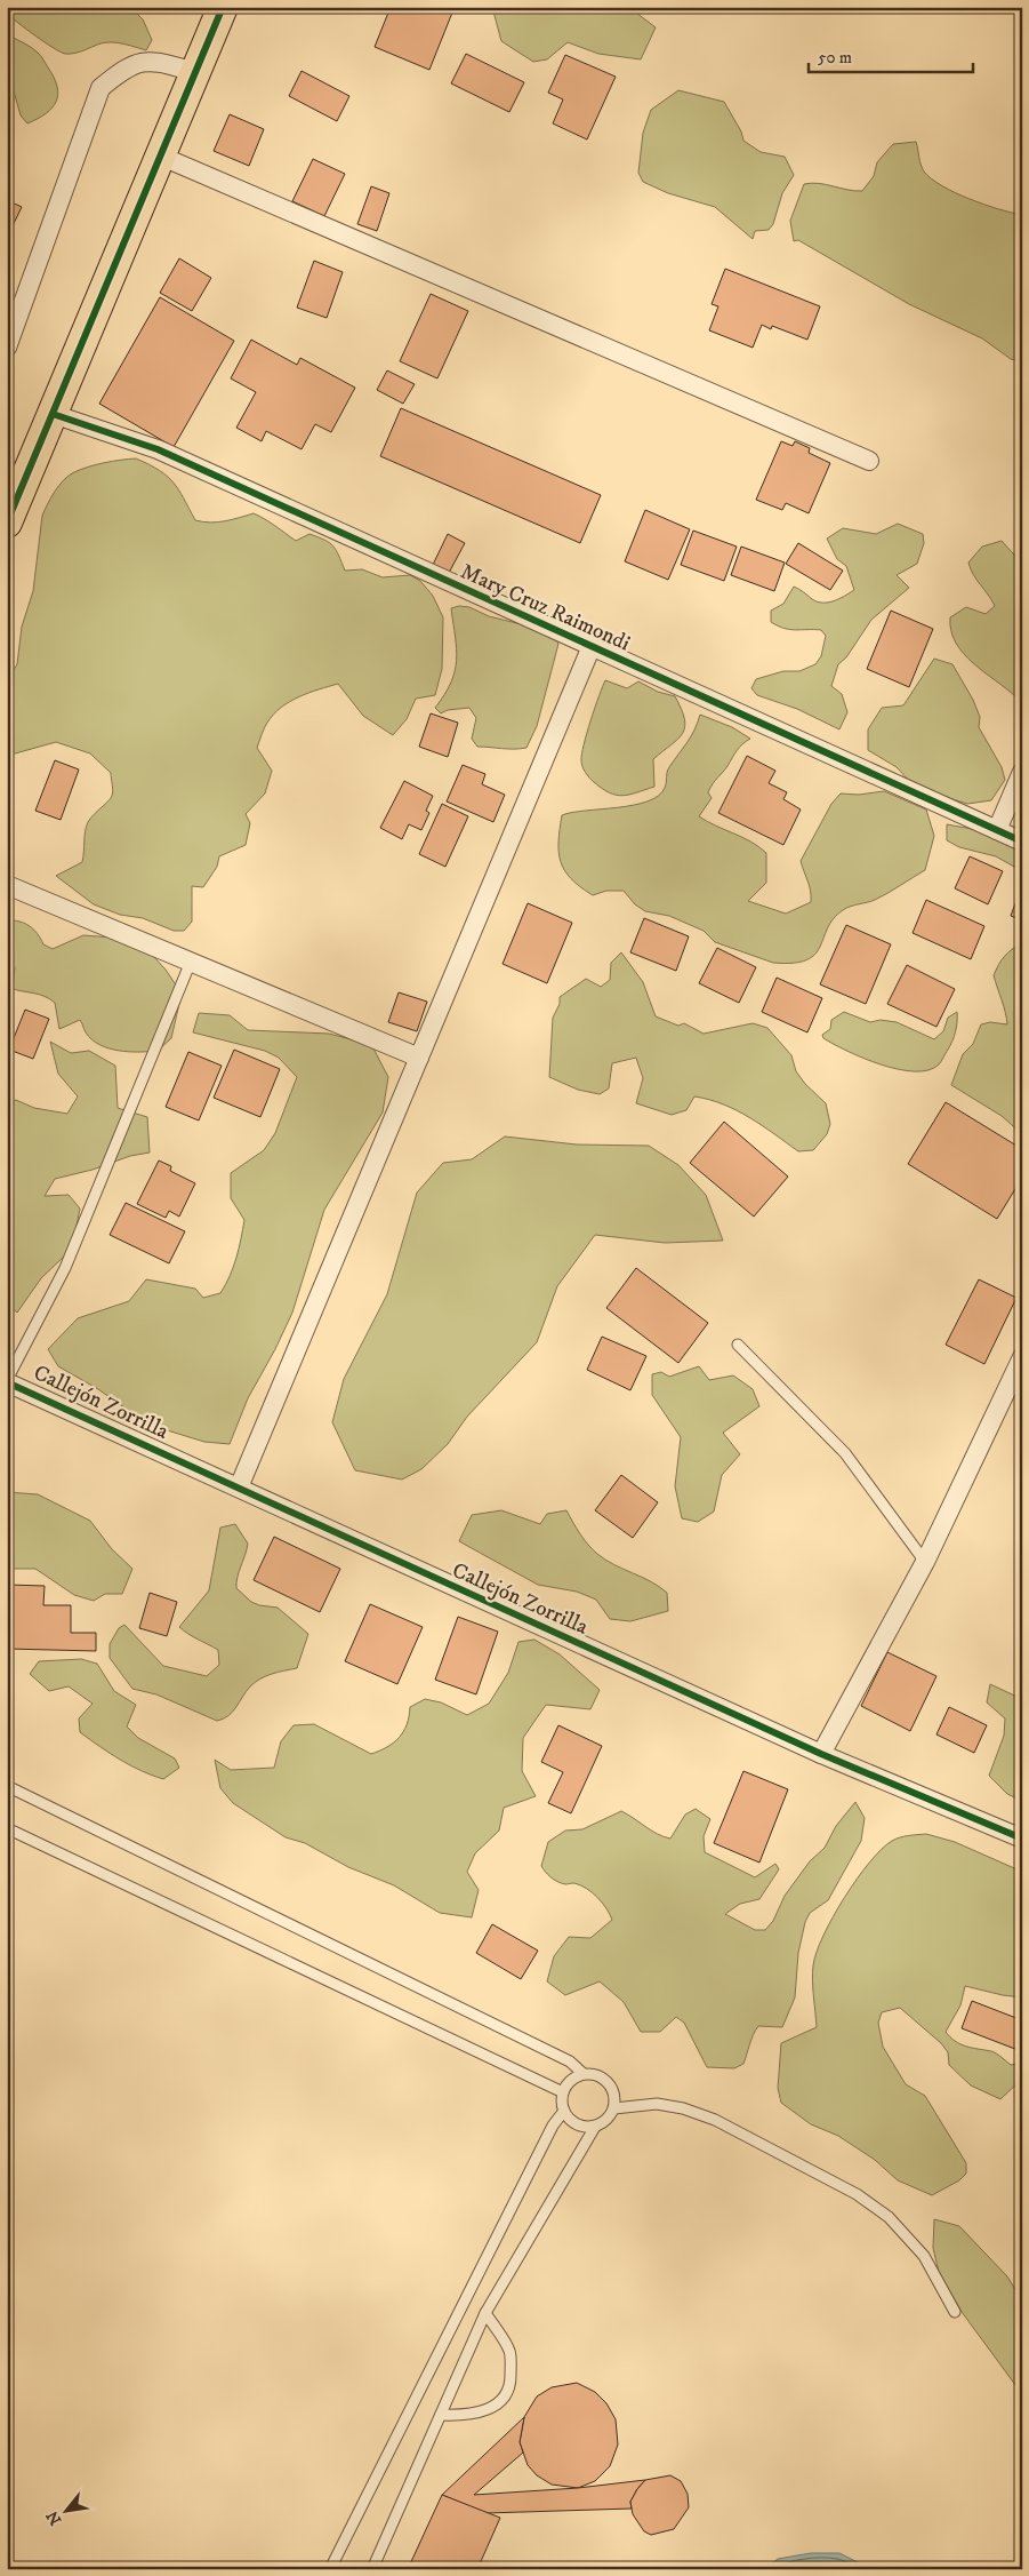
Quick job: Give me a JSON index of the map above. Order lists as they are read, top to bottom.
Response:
{
  "streets": {
    "street": ["Mary Cruz Raimondi", "Callejón Zorrilla"]
  },
  "scale_bar": "50 m",
  "north": "bottom left"
}
